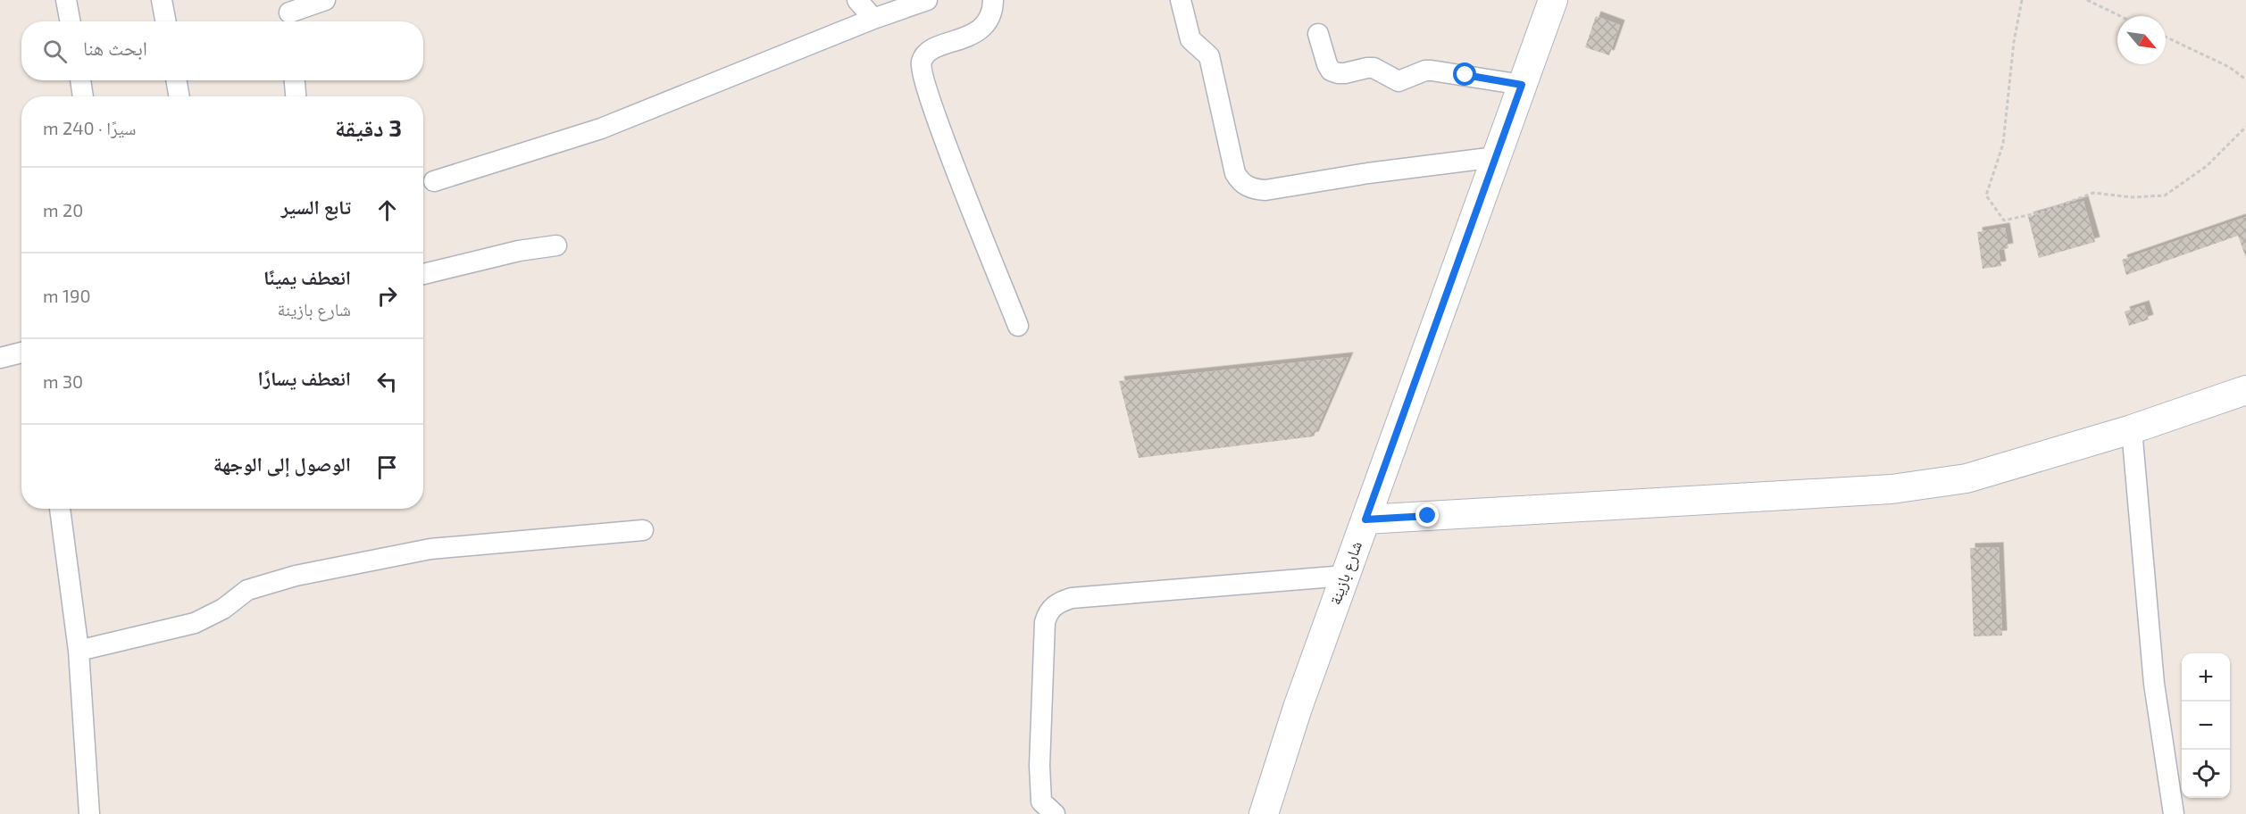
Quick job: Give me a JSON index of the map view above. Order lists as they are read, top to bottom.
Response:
{
  "streets": {
    "street": ["شارع بازينة"]
  },
  "north": "bottom right",
  "page": {
    "search": "ابحث هنا",
    "heading": ["3 دقيقة", "سيرًا · 240 m"],
    "list": [
      ["تابع السير", "20 m"],
      ["انعطف يمينًا", "شارع بازينة", "190 m"],
      ["انعطف يسارًا", "30 m"],
      "الوصول إلى الوجهة"
    ],
    "map_buttons": ["+", "−"]
  }
}
